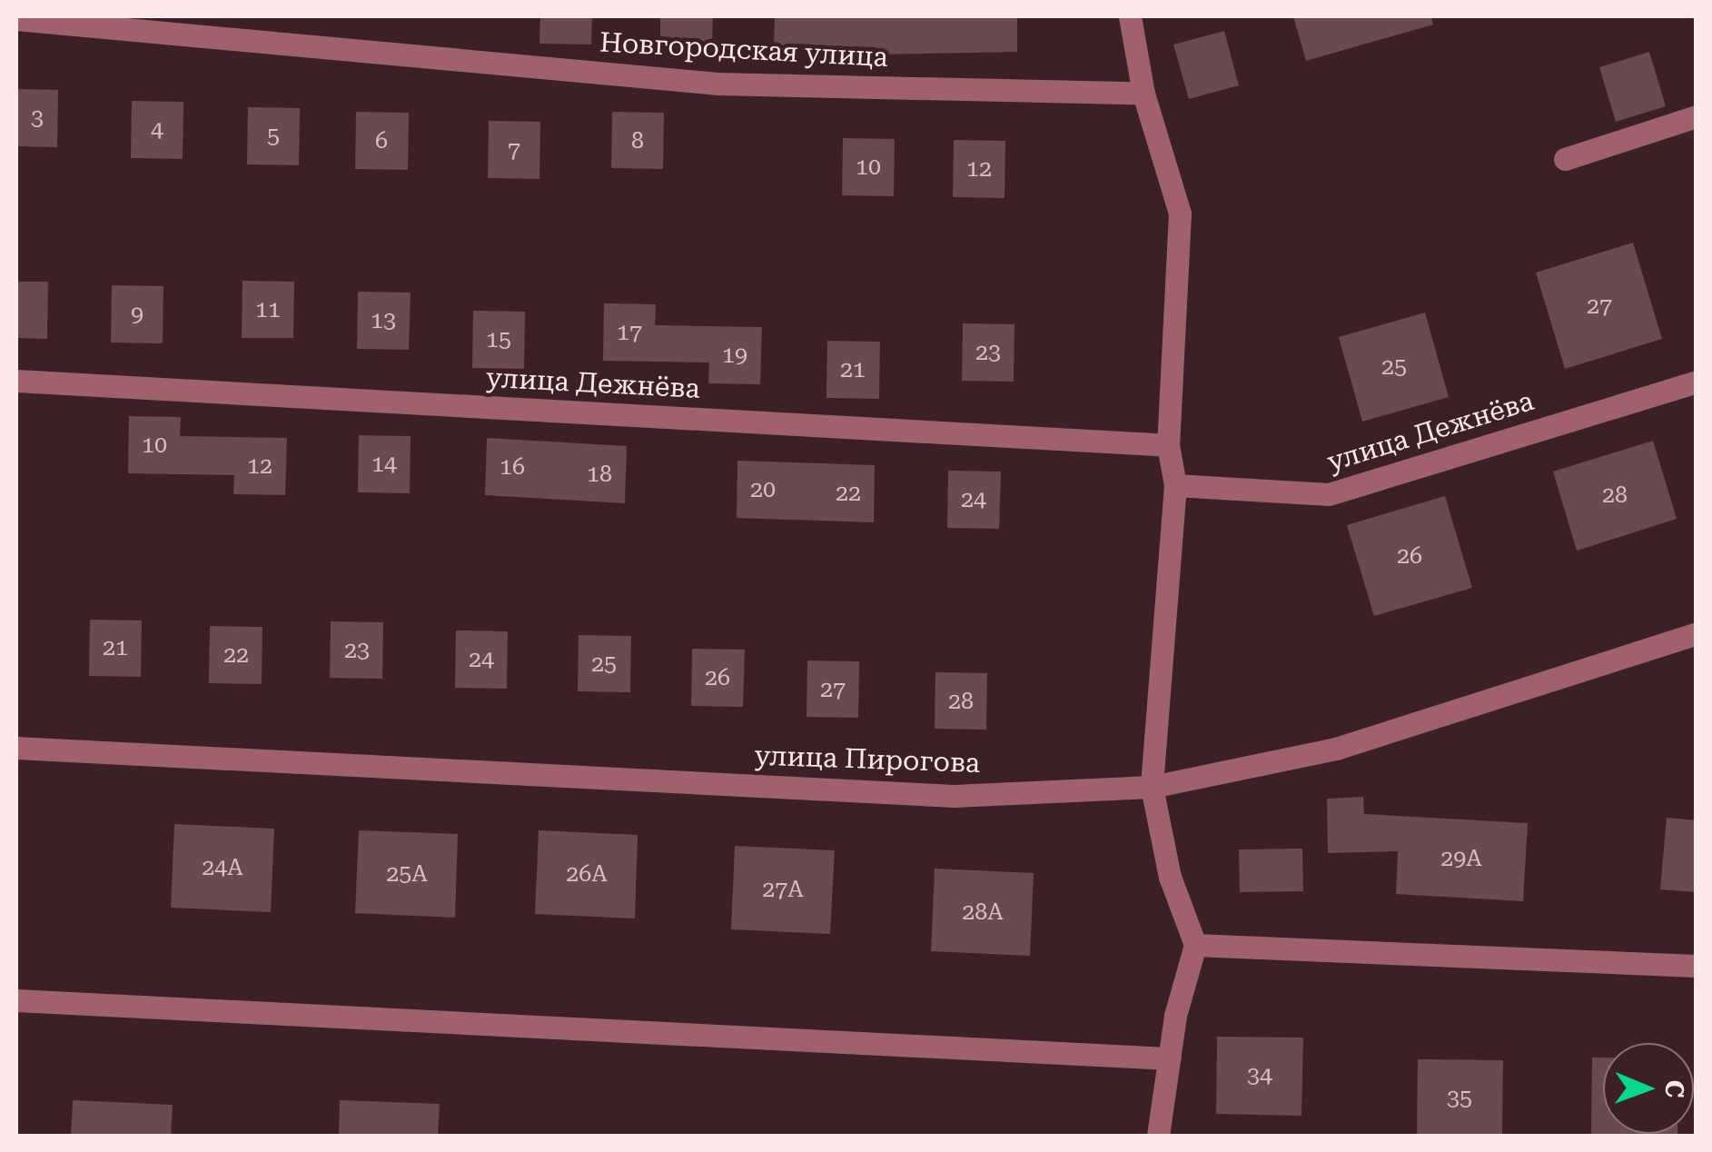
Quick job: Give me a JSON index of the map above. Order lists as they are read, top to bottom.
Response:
{
  "streets": {
    "street": ["Новгородская улица", "улица Дежнёва", "улица Пирогова"]
  },
  "house_numbers": [
    "3",
    "4",
    "5",
    "6",
    "8",
    "7",
    "10",
    "12",
    "27",
    "11",
    "9",
    "13",
    "17",
    "15",
    "23",
    "19",
    "25",
    "21",
    "10",
    "14",
    "12",
    "16",
    "18",
    "20",
    "22",
    "28",
    "24",
    "26",
    "21",
    "23",
    "22",
    "24",
    "25",
    "26",
    "27",
    "28",
    "29А",
    "24А",
    "25А",
    "26А",
    "27А",
    "28А",
    "34",
    "35"
  ],
  "north": "right"
}
